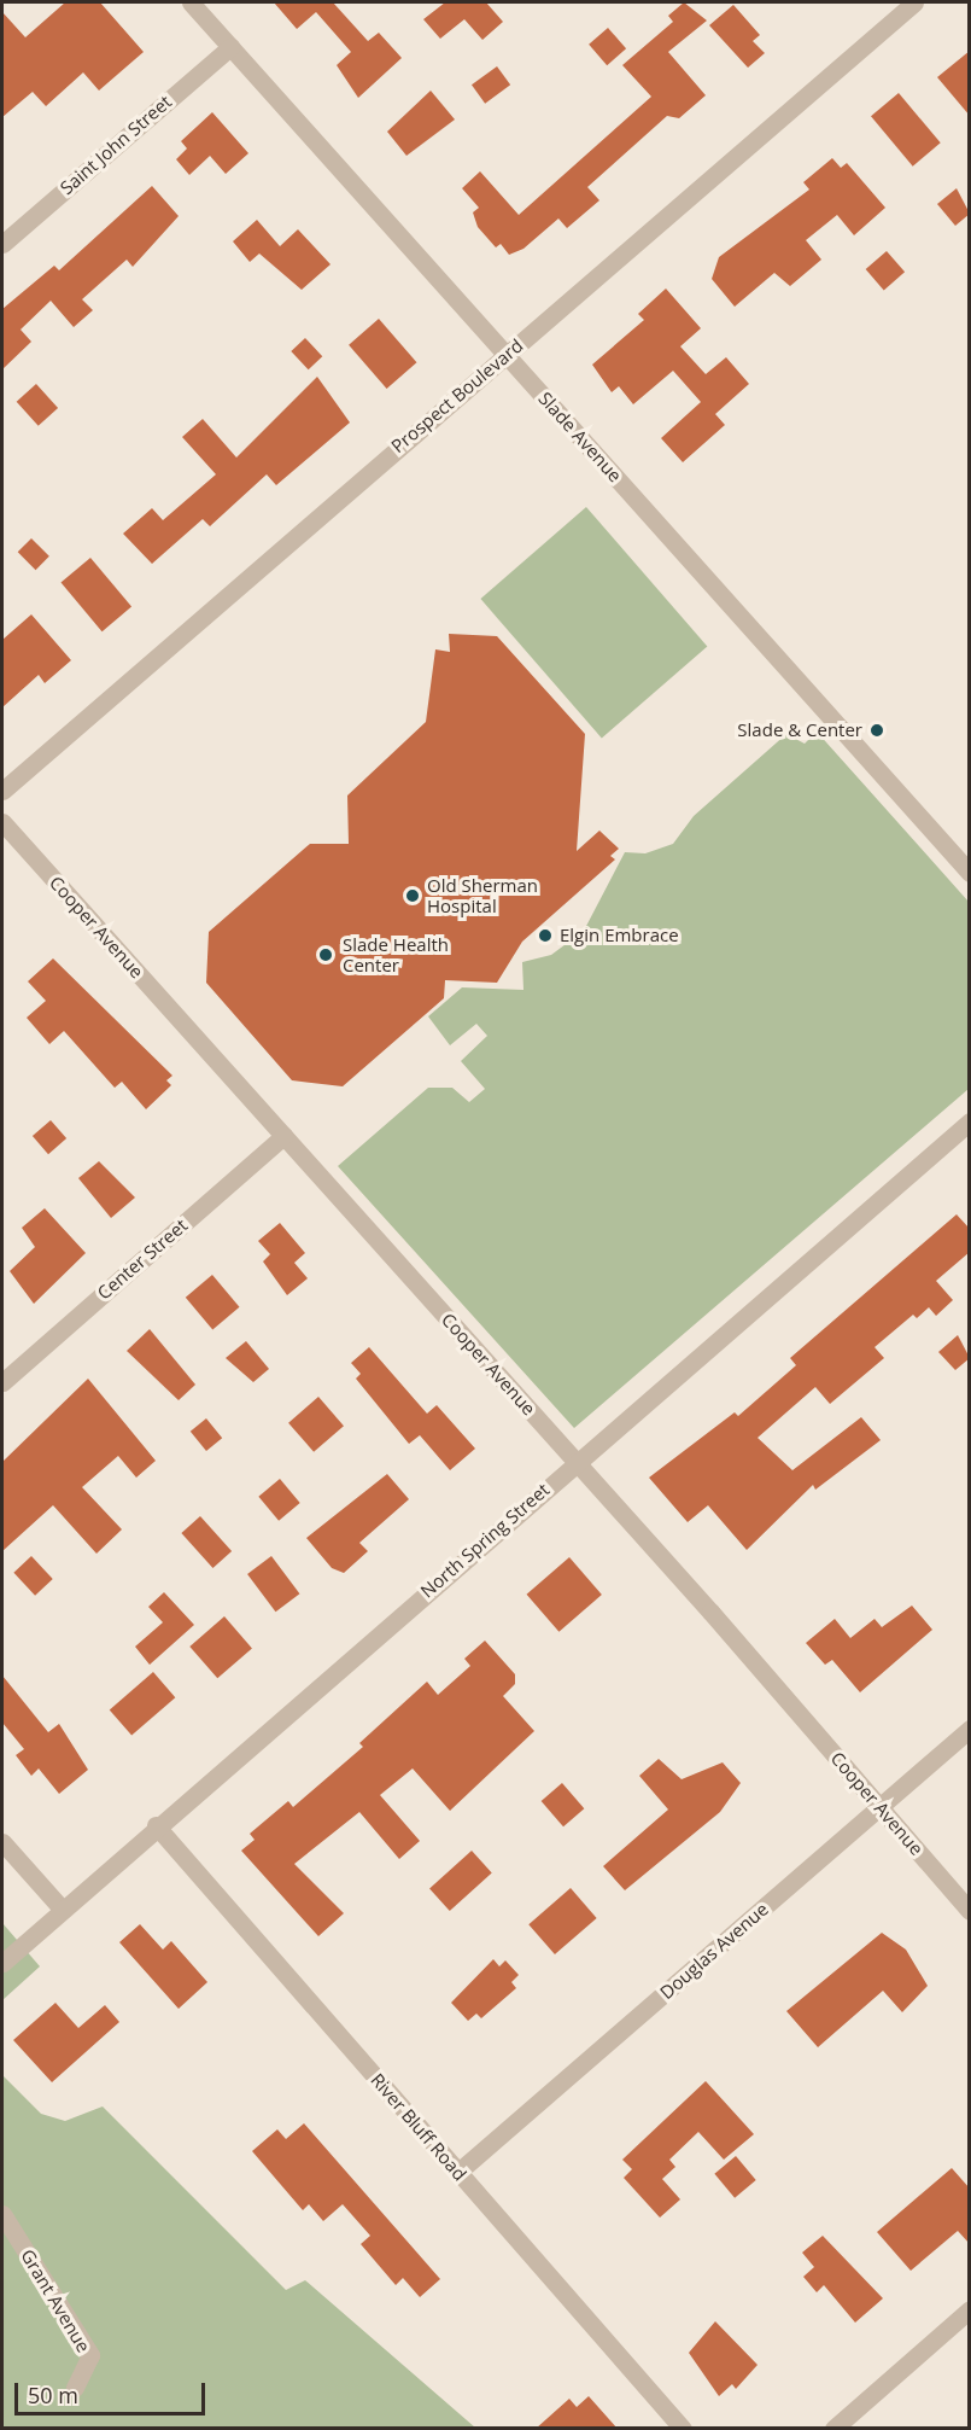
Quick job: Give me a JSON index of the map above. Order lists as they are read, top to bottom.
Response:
{
  "streets": {
    "street": [
      "Saint John Street",
      "Prospect Boulevard",
      "Slade Avenue",
      "Cooper Avenue",
      "Center Street",
      "North Spring Street",
      "Douglas Avenue",
      "River Bluff Road",
      "Grant Avenue"
    ]
  },
  "crossings": [
    ["Saint John Street", "Slade Avenue"],
    ["Prospect Boulevard", "Slade Avenue"],
    ["Cooper Avenue", "Center Street"],
    ["Cooper Avenue", "North Spring Street"],
    ["Cooper Avenue", "Douglas Avenue"],
    ["North Spring Street", "River Bluff Road"],
    ["Douglas Avenue", "River Bluff Road"]
  ],
  "places": [
    "Slade & Center",
    "Old Sherman Hospital",
    "Elgin Embrace",
    "Slade Health Center"
  ],
  "scale_bar": "50 m"
}
